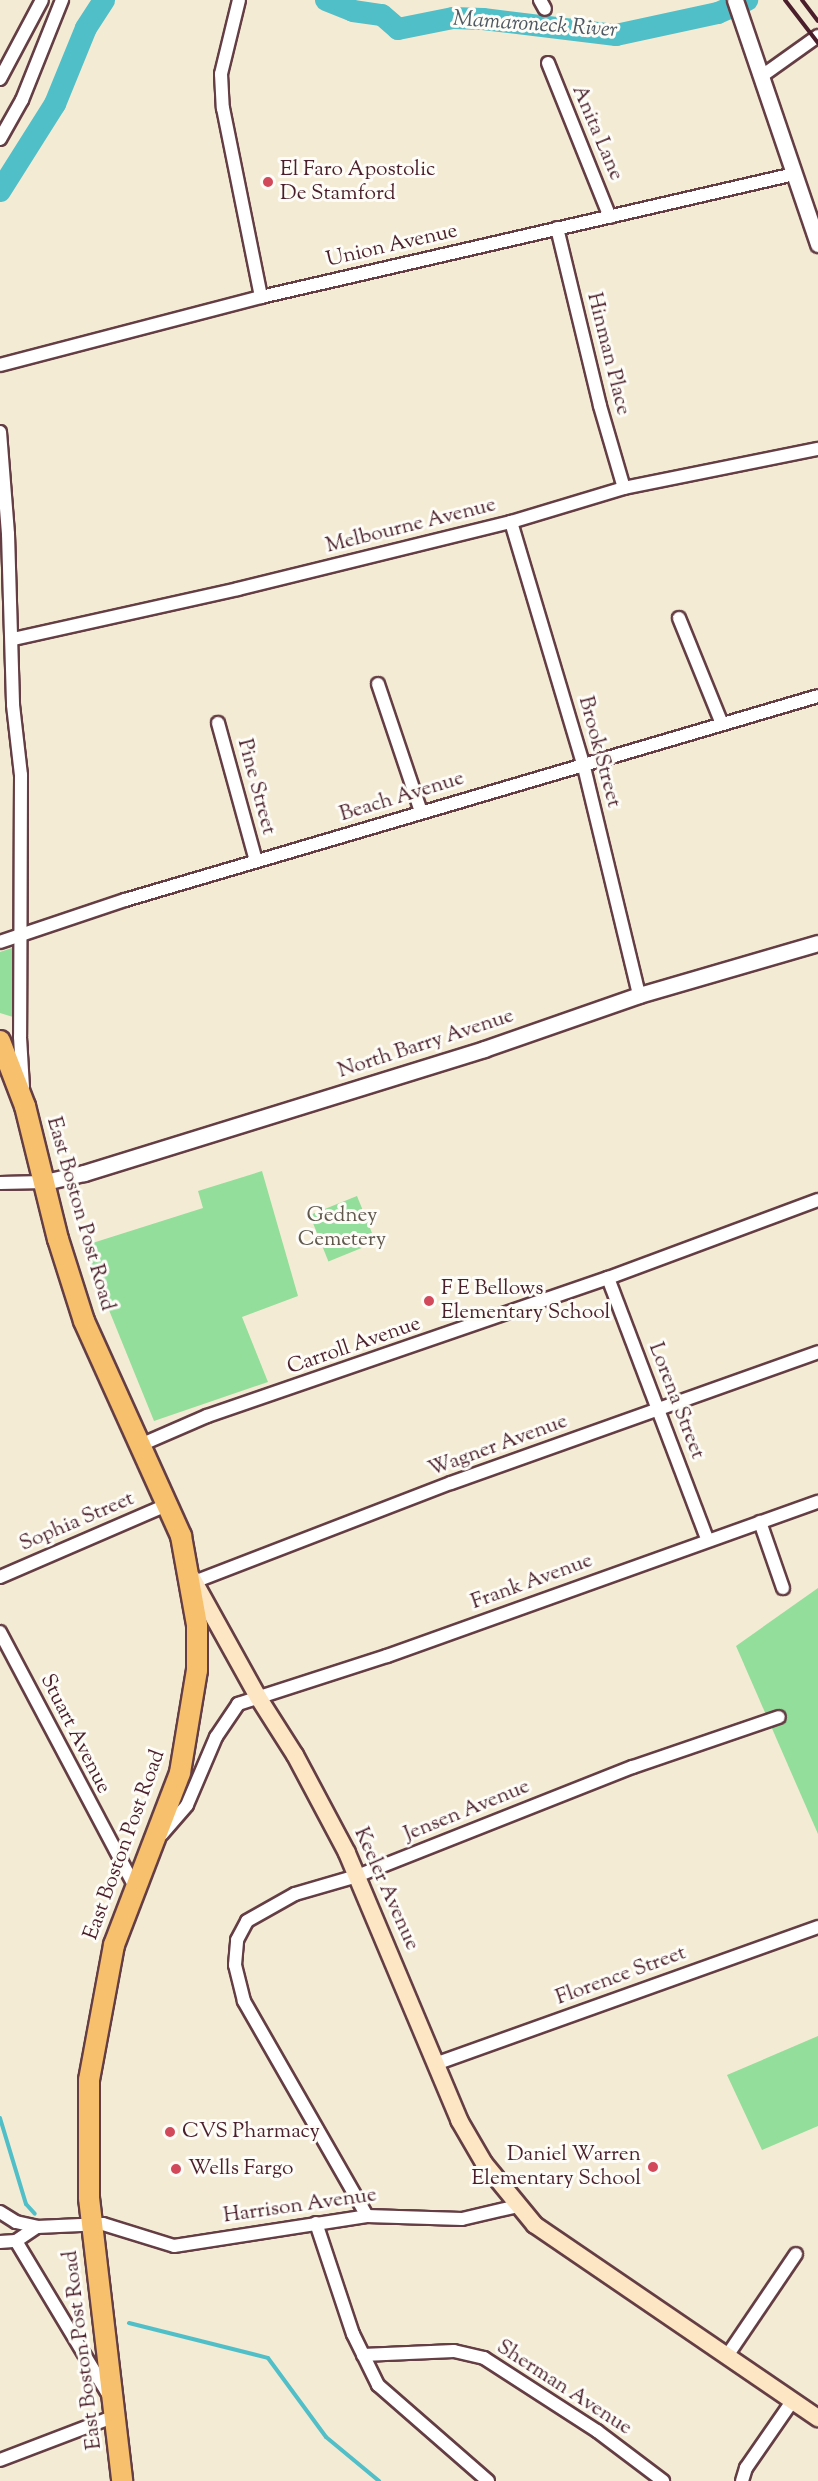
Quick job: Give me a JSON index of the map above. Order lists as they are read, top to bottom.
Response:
{
  "streets": {
    "main road": ["East Boston Post Road", "Keeler Avenue"],
    "street": [
      "Anita Lane",
      "Union Avenue",
      "Hinman Place",
      "Melbourne Avenue",
      "Brook Street",
      "Pine Street",
      "Beach Avenue",
      "North Barry Avenue",
      "Carroll Avenue",
      "Lorena Street",
      "Wagner Avenue",
      "Sophia Street",
      "Frank Avenue",
      "Stuart Avenue",
      "Jensen Avenue",
      "Florence Street",
      "Harrison Avenue",
      "Sherman Avenue"
    ]
  },
  "crossings": [
    ["Anita Lane", "Union Avenue"],
    ["Union Avenue", "Hinman Place"],
    ["Hinman Place", "Melbourne Avenue"],
    ["Melbourne Avenue", "Brook Street"],
    ["Brook Street", "Beach Avenue"],
    ["Brook Street", "North Barry Avenue"],
    ["Pine Street", "Beach Avenue"],
    ["North Barry Avenue", "East Boston Post Road"],
    ["East Boston Post Road", "Carroll Avenue"],
    ["East Boston Post Road", "Wagner Avenue"],
    ["East Boston Post Road", "Sophia Street"],
    ["East Boston Post Road", "Frank Avenue"],
    ["East Boston Post Road", "Stuart Avenue"],
    ["East Boston Post Road", "Keeler Avenue"],
    ["East Boston Post Road", "Harrison Avenue"],
    ["Carroll Avenue", "Lorena Street"],
    ["Lorena Street", "Wagner Avenue"],
    ["Lorena Street", "Frank Avenue"],
    ["Wagner Avenue", "Keeler Avenue"],
    ["Frank Avenue", "Keeler Avenue"],
    ["Jensen Avenue", "Keeler Avenue"],
    ["Jensen Avenue", "Harrison Avenue"],
    ["Keeler Avenue", "Florence Street"],
    ["Keeler Avenue", "Harrison Avenue"]
  ],
  "water": ["Mamaroneck River"],
  "parks": ["Gedney Cemetery"],
  "places": [
    "El Faro Apostolic De Stamford",
    "F E Bellows Elementary School",
    "CVS Pharmacy",
    "Daniel Warren Elementary School",
    "Wells Fargo"
  ]
}
